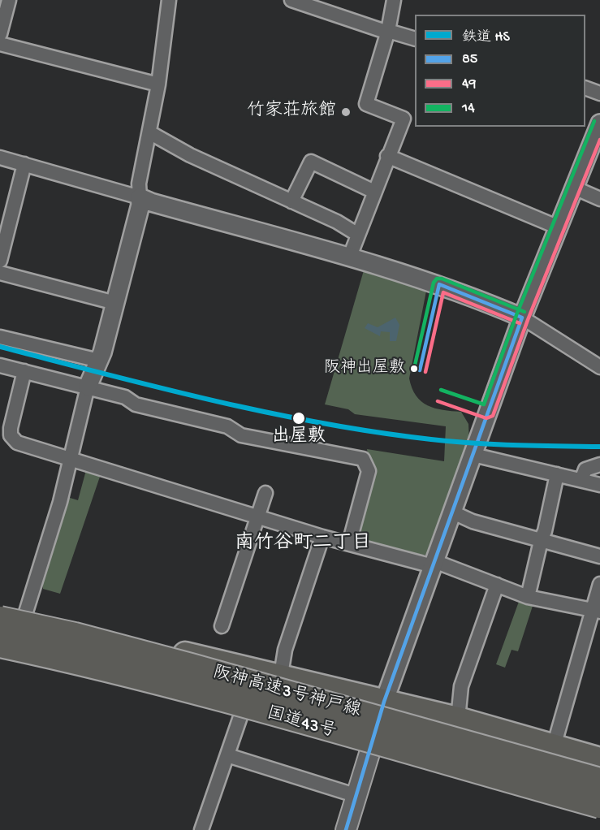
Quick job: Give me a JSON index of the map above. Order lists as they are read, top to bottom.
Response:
{
  "streets": {
    "highway": ["阪神高速3号神戸線", "国道43号"]
  },
  "crossings": [
    ["阪神高速3号神戸線", "国道43号"]
  ],
  "districts": ["南竹谷町二丁目"],
  "places": ["竹家荘旅館", "阪神出屋敷", "出屋敷"],
  "lines": [
    "transit line 14",
    "transit line 49",
    "transit line 85",
    "rail line HS"
  ],
  "legend": [
    "鉄道 HS",
    "85",
    "49",
    "14"
  ]
}
